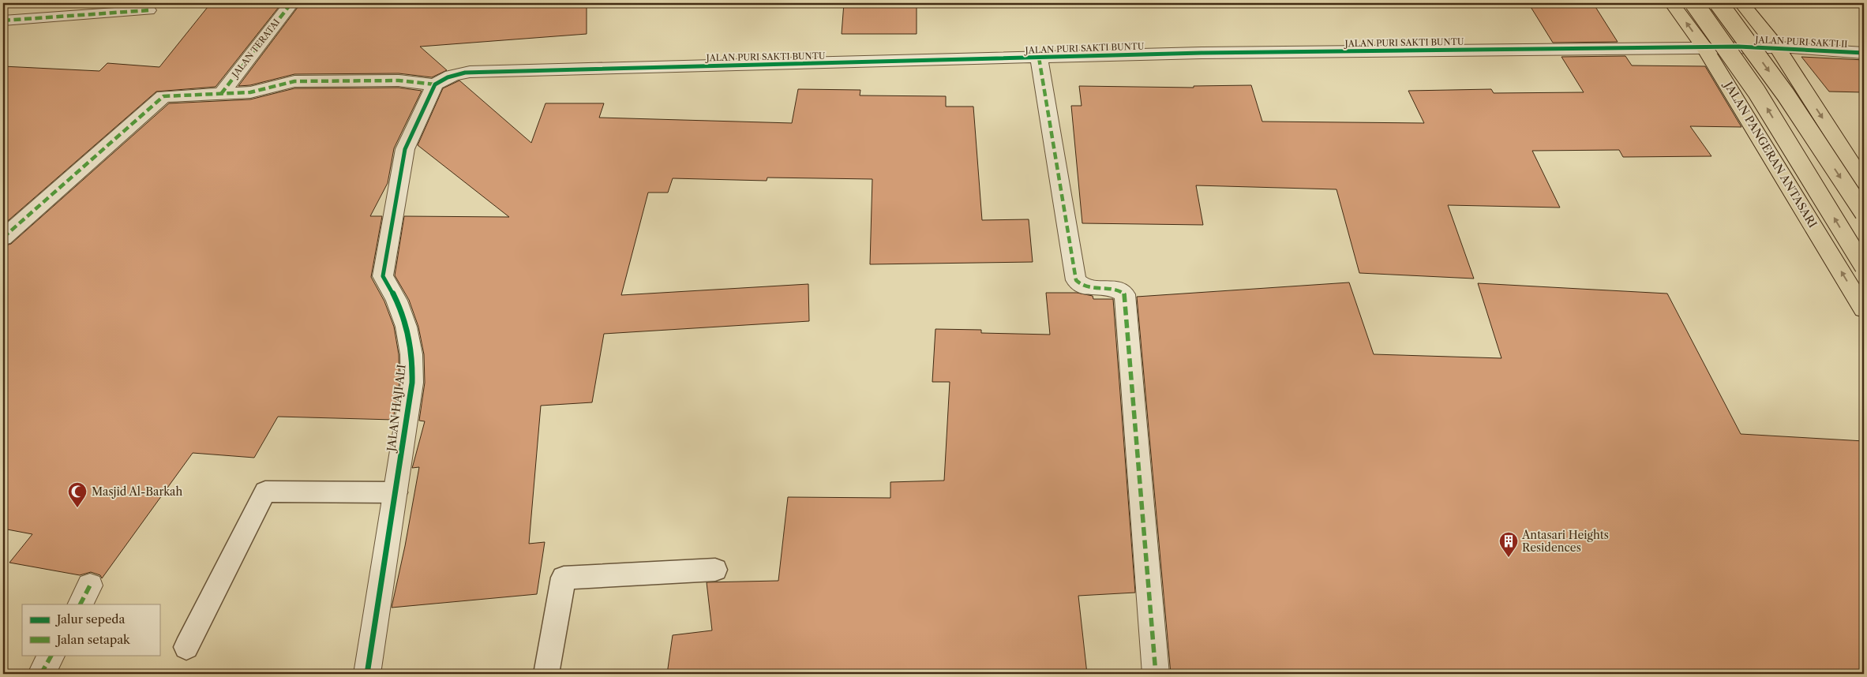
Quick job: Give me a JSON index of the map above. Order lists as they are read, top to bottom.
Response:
{
  "streets": {
    "main road": ["JALAN PANGERAN ANTASARI"],
    "street": [
      "JALAN PURI SAKTI II",
      "JALAN PURI SAKTI BUNTU",
      "JALAN TERATAI",
      "JALAN HAJI ALI"
    ]
  },
  "crossings": [
    ["JALAN PURI SAKTI II", "JALAN PURI SAKTI BUNTU"],
    ["JALAN PURI SAKTI BUNTU", "JALAN PANGERAN ANTASARI"],
    ["JALAN PURI SAKTI BUNTU", "JALAN HAJI ALI"]
  ],
  "places": {
    "mosque": ["Masjid Al-Barkah"],
    "building": ["Antasari Heights Residences"]
  },
  "legend": ["Jalur sepeda", "Jalan setapak"]
}
